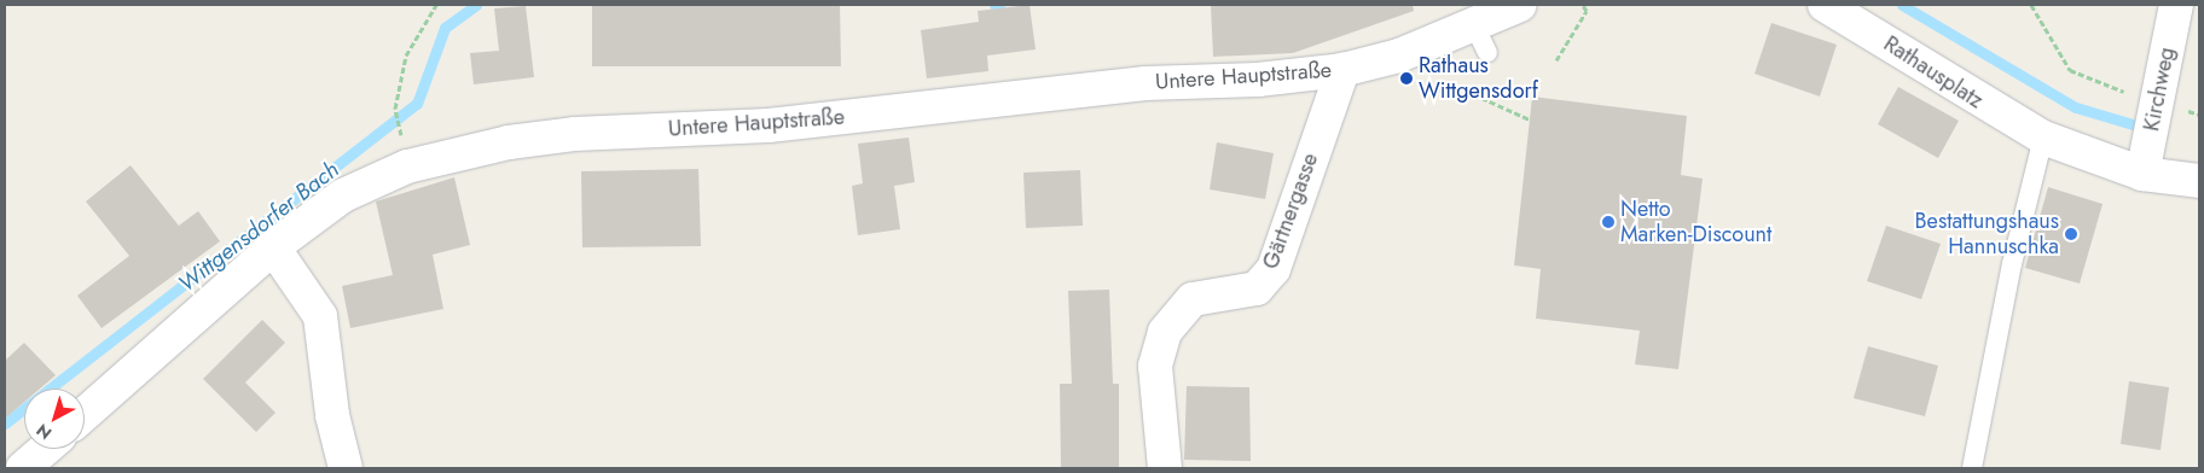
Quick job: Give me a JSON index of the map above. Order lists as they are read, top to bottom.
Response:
{
  "streets": {
    "street": [
      "Rathausplatz",
      "Untere Hauptstraße",
      "Kirchweg",
      "Gärtnergasse"
    ]
  },
  "crossings": [
    ["Rathausplatz", "Kirchweg"],
    ["Untere Hauptstraße", "Gärtnergasse"]
  ],
  "water": ["Wittgensdorfer Bach"],
  "places": ["Rathaus Wittgensdorf", "Netto Marken-Discount", "Bestattungshaus Hannuschka"],
  "north": "bottom left"
}
